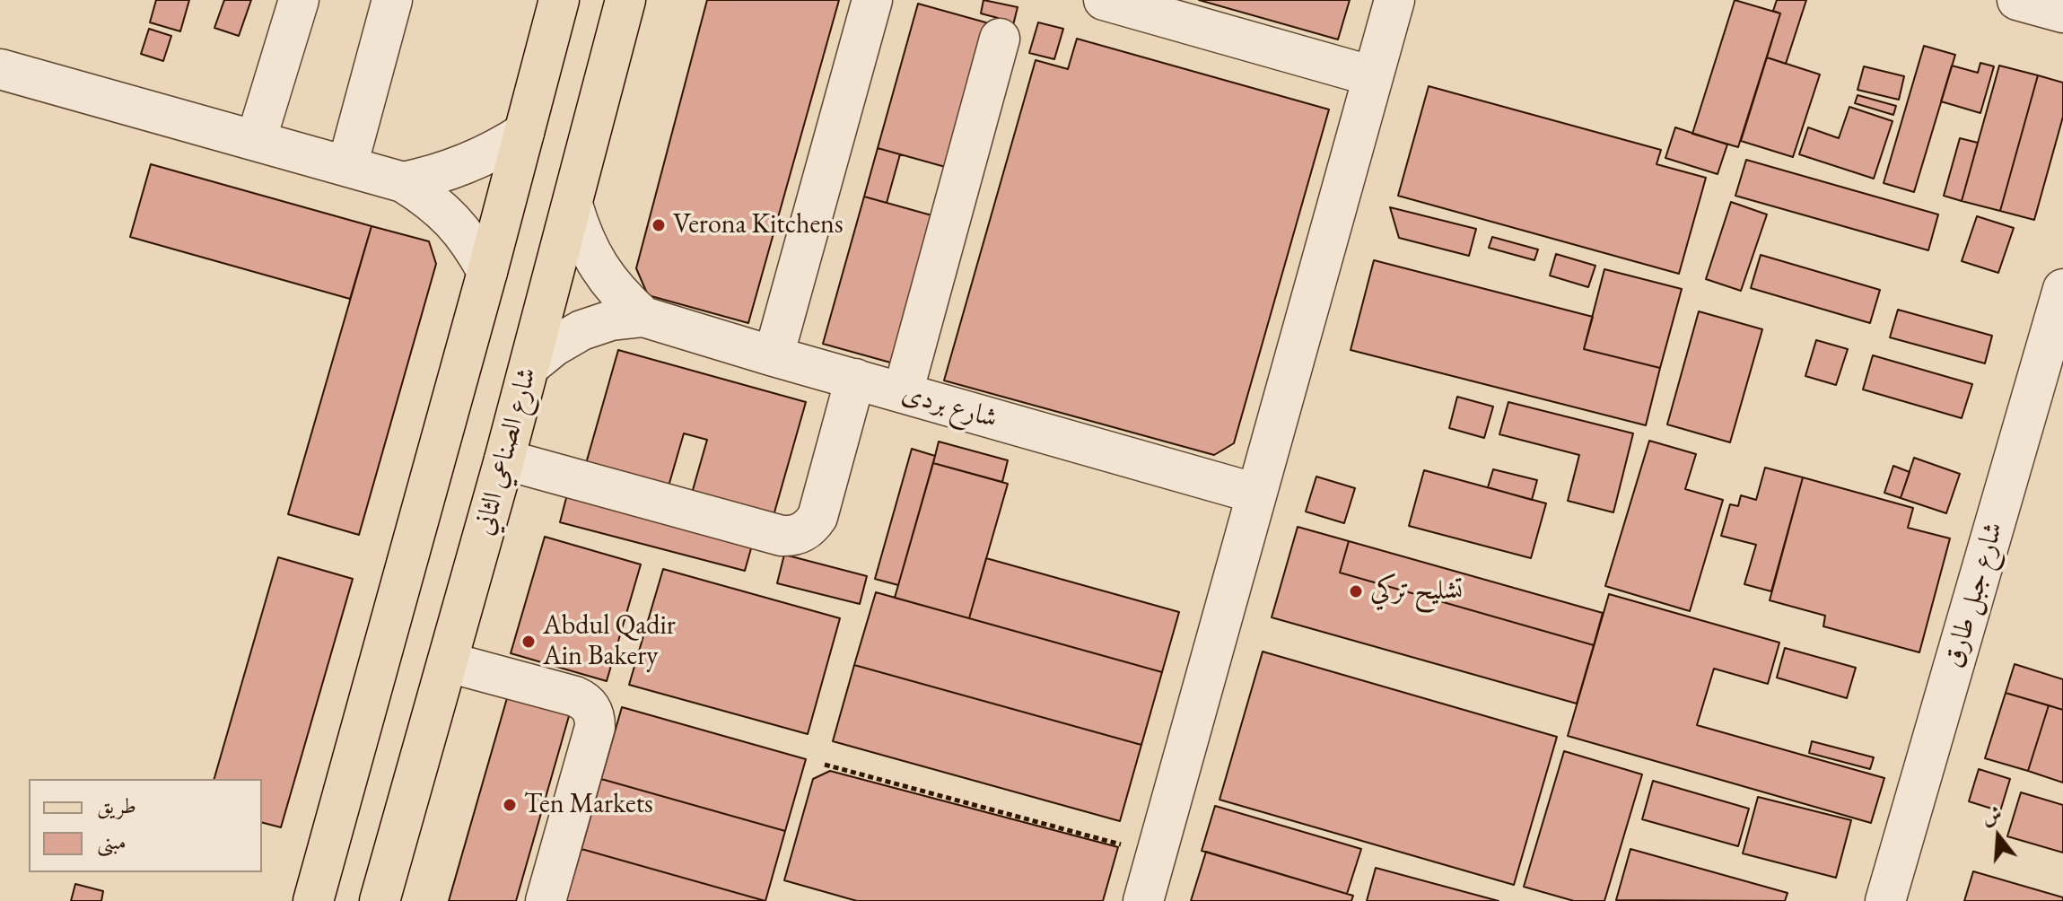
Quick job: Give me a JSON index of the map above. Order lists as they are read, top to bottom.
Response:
{
  "streets": {
    "main road": ["شارع الصناعي الثاني"],
    "street": ["شارع بردى", "شارع جبل طارق"]
  },
  "crossings": [
    ["شارع بردى", "شارع الصناعي الثاني"]
  ],
  "places": [
    "Verona Kitchens",
    "تشليح تركي",
    "Abdul Qadir Ain Bakery",
    "Ten Markets"
  ],
  "legend": ["طريق", "مبنى"],
  "north": "top"
}
